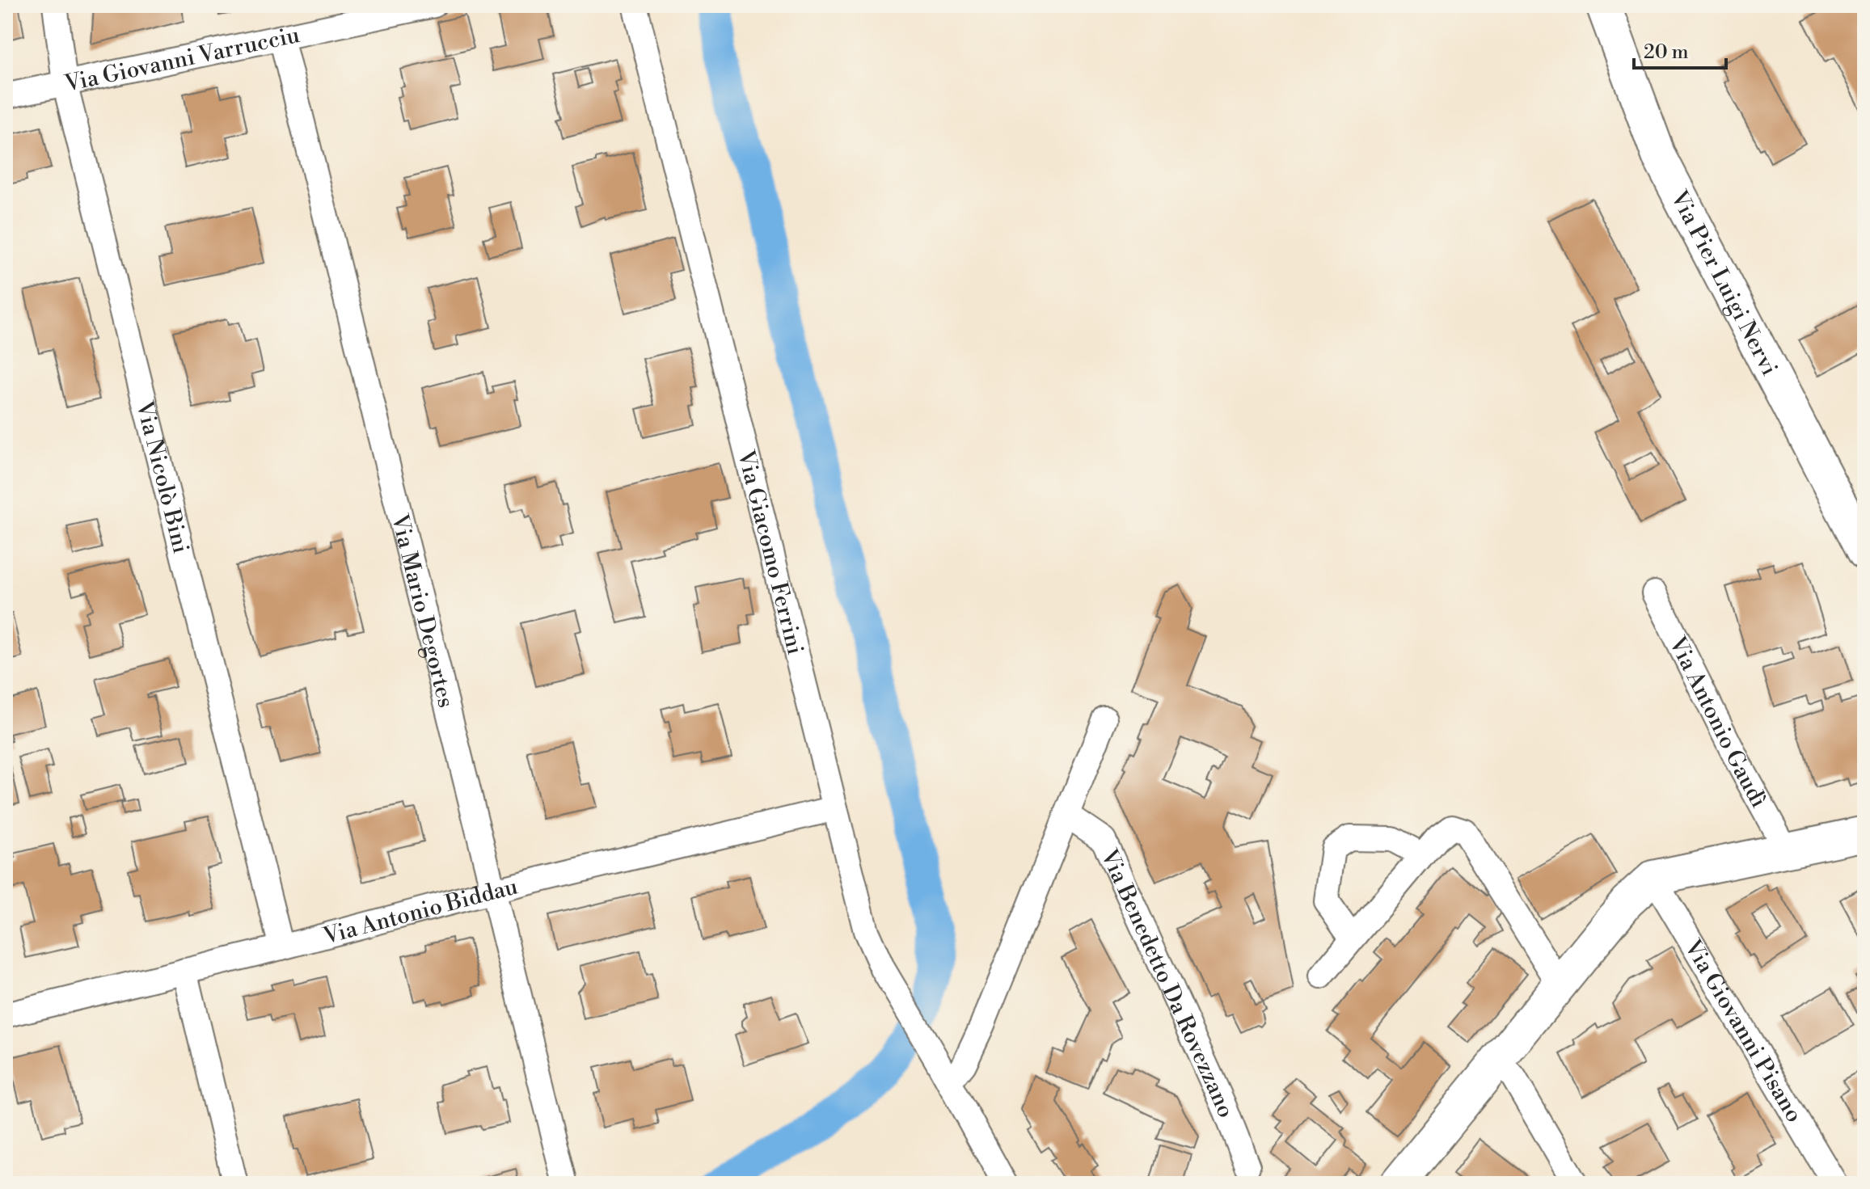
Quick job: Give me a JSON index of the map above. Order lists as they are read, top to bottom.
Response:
{
  "streets": {
    "street": [
      "Via Giovanni Varrucciu",
      "Via Pier Luigi Nervi",
      "Via Nicolò Bini",
      "Via Giacomo Ferrini",
      "Via Mario Degortes",
      "Via Antonio Gaudì",
      "Via Antonio Biddau",
      "Via Benedetto Da Rovezzano",
      "Via Giovanni Pisano"
    ]
  },
  "crossings": [
    ["Via Giovanni Varrucciu", "Via Nicolò Bini"],
    ["Via Giovanni Varrucciu", "Via Mario Degortes"],
    ["Via Nicolò Bini", "Via Antonio Biddau"],
    ["Via Giacomo Ferrini", "Via Antonio Biddau"],
    ["Via Mario Degortes", "Via Antonio Biddau"]
  ],
  "scale_bar": "20 m"
}
